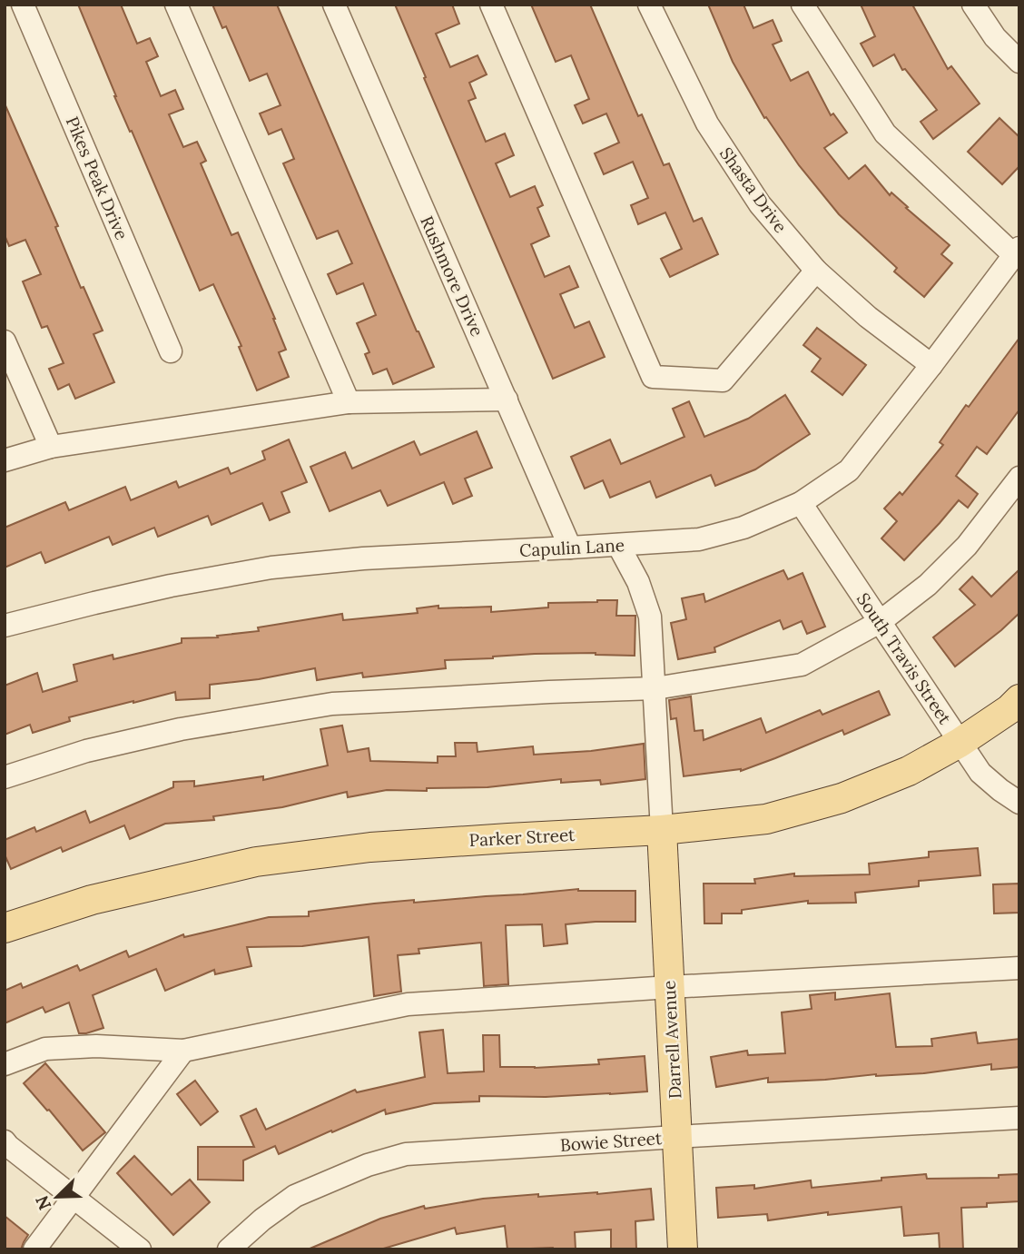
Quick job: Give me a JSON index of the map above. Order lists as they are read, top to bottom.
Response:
{
  "streets": {
    "main road": ["Parker Street", "Darrell Avenue"],
    "street": [
      "Pikes Peak Drive",
      "Shasta Drive",
      "Rushmore Drive",
      "Capulin Lane",
      "South Travis Street",
      "Bowie Street"
    ]
  },
  "crossings": [
    ["Shasta Drive", "Capulin Lane"],
    ["Rushmore Drive", "Capulin Lane"],
    ["Capulin Lane", "South Travis Street"],
    ["South Travis Street", "Parker Street"],
    ["Parker Street", "Darrell Avenue"],
    ["Darrell Avenue", "Bowie Street"]
  ],
  "north": "bottom left"
}
